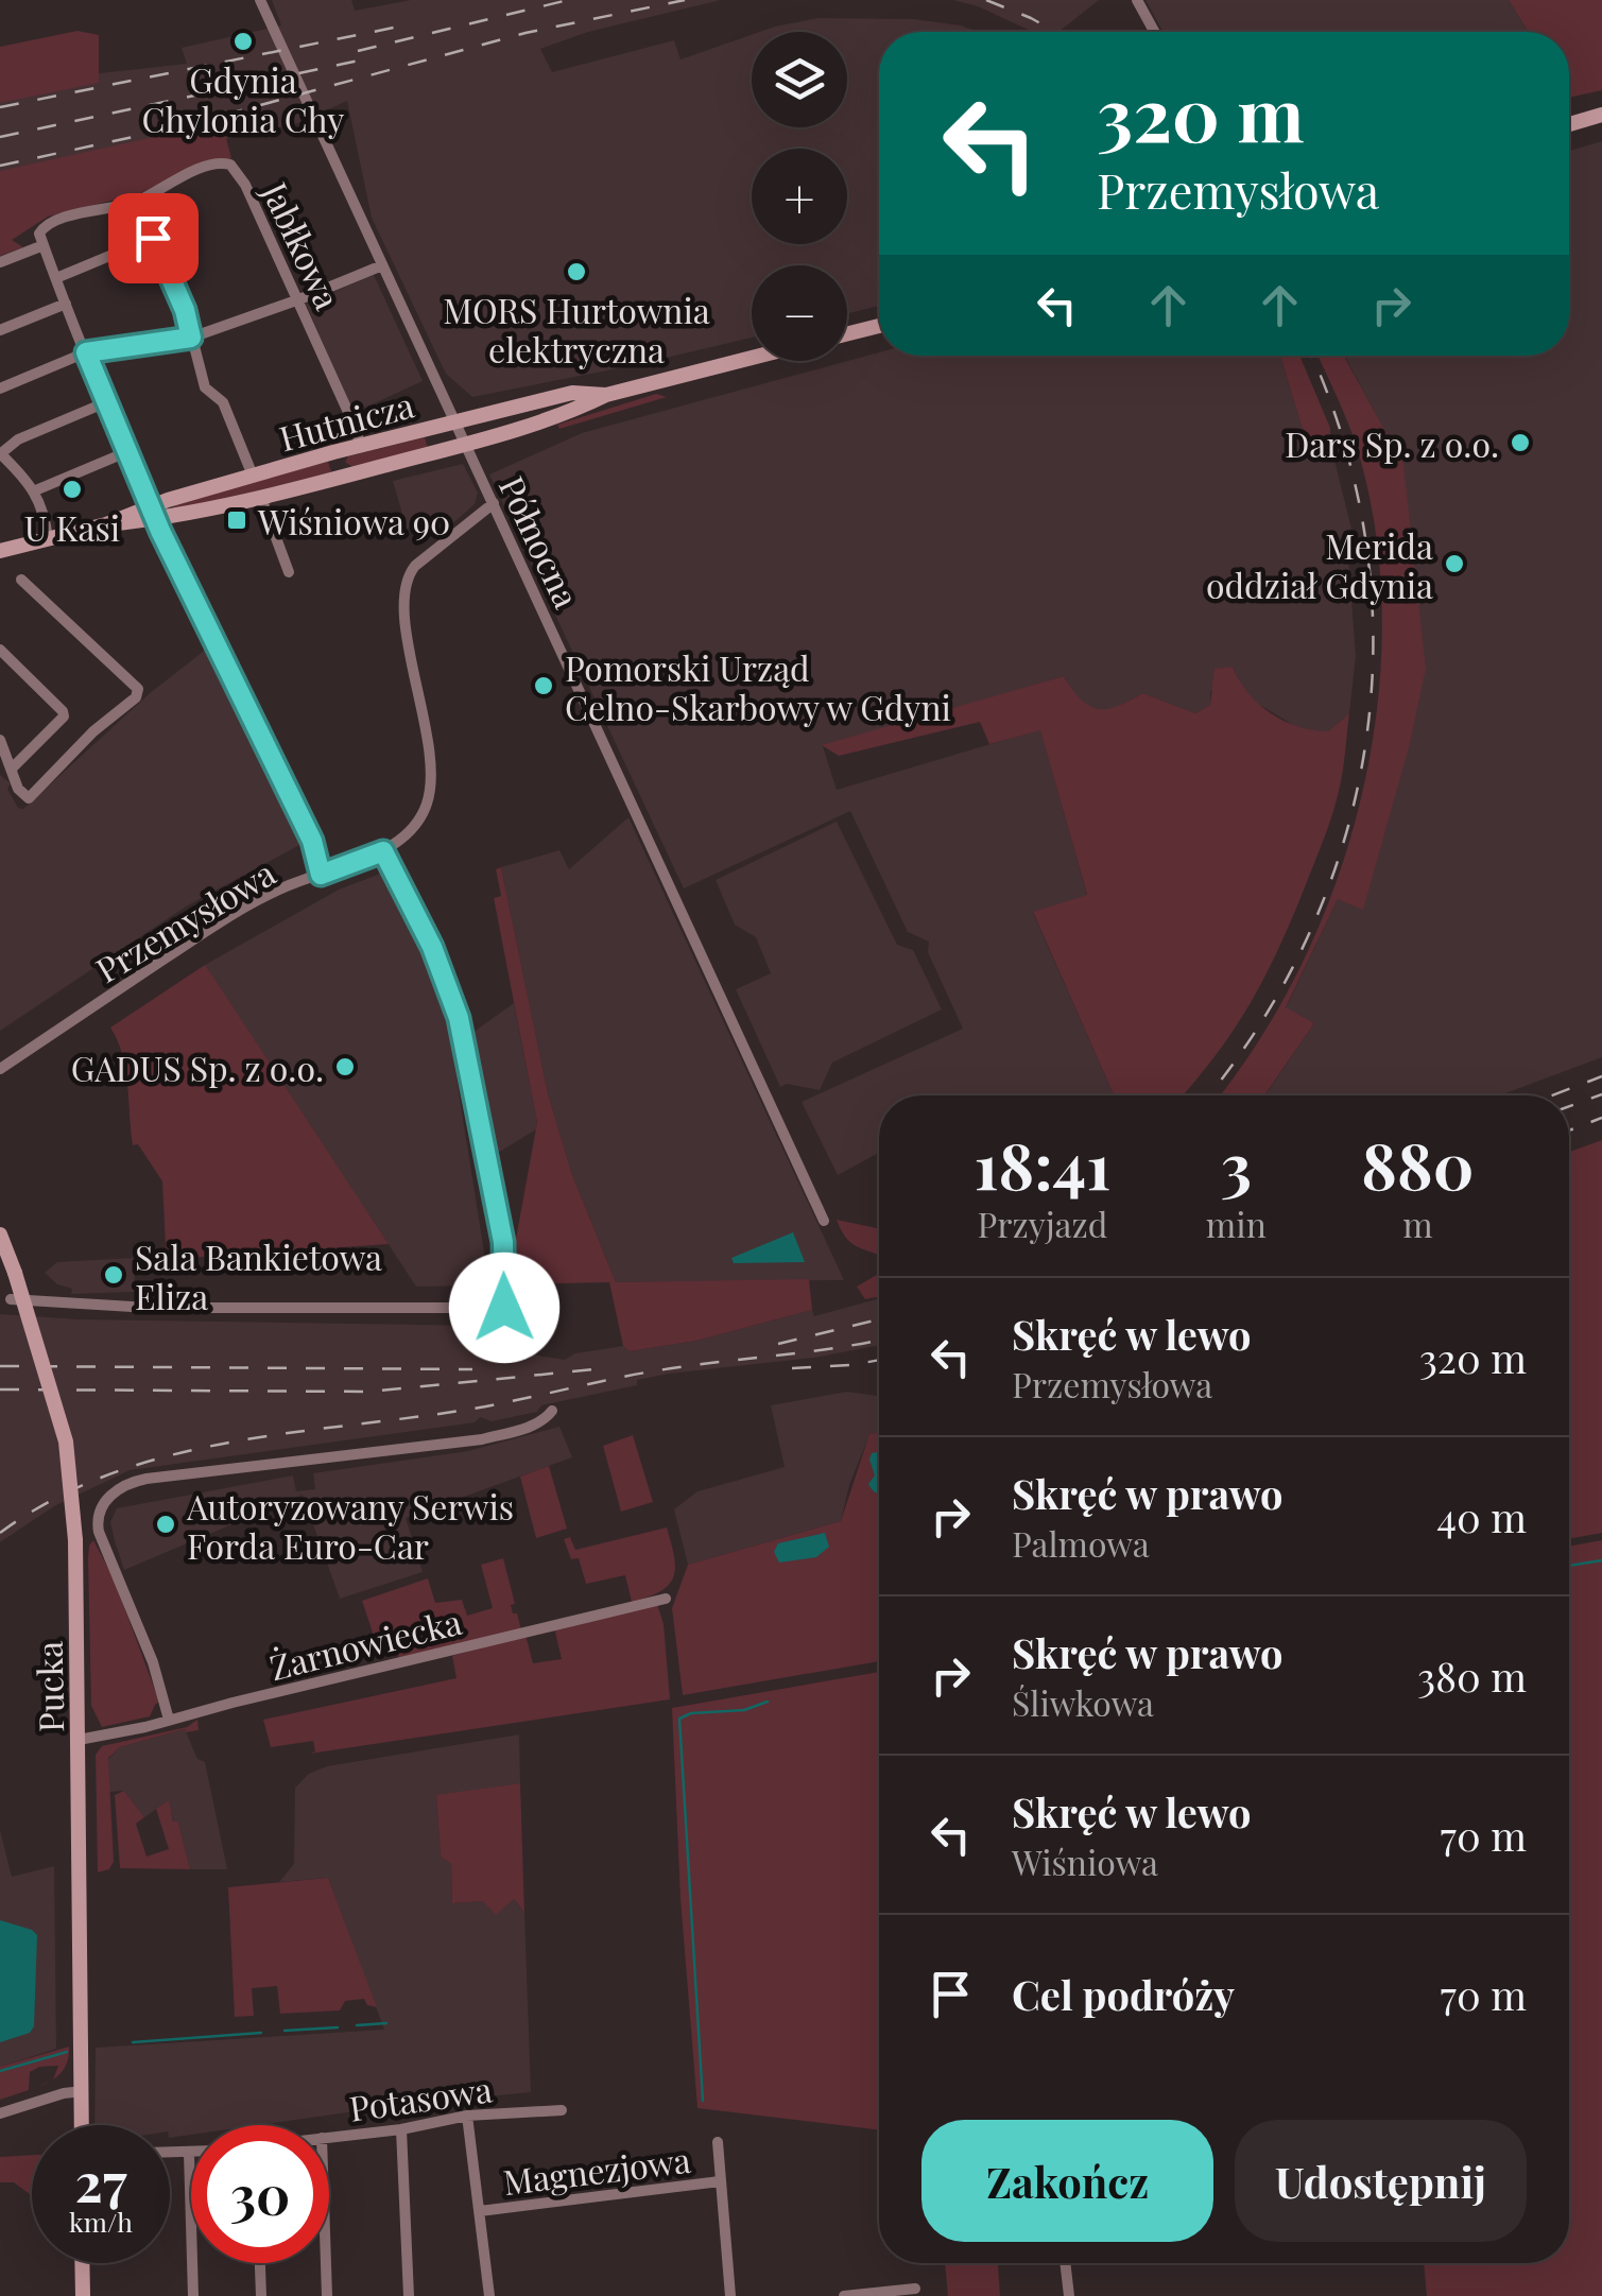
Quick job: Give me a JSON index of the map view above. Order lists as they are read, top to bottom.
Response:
{
  "streets": {
    "main road": ["Hutnicza", "Pucka"],
    "street": [
      "Jabłkowa",
      "Północna",
      "Przemysłowa",
      "Żarnowiecka",
      "Potasowa",
      "Magnezjowa"
    ]
  },
  "crossings": [
    ["Jabłkowa", "Hutnicza"],
    ["Hutnicza", "Północna"],
    ["Północna", "Przemysłowa"],
    ["Żarnowiecka", "Pucka"]
  ],
  "places": {
    "other": [
      "Gdynia Chylonia Chy",
      "MORS Hurtownia elektryczna",
      "Dars Sp. z o.o.",
      "U Kasi",
      "Merida oddział Gdynia",
      "Pomorski Urząd Celno-Skarbowy w Gdyni",
      "GADUS Sp. z o.o.",
      "Sala Bankietowa Eliza",
      "Autoryzowany Serwis Forda Euro-Car"
    ],
    "transit": ["Wiśniowa 90"]
  },
  "page": {
    "map_buttons": ["+", "−"],
    "turn": ["320 m", "Przemysłowa"],
    "eta": [
      "18:41",
      "Przyjazd",
      "3",
      "min",
      "880",
      "m"
    ],
    "list": [
      {
        "name": "Skręć w lewo",
        "note": "Przemysłowa",
        "value": "320 m"
      },
      {
        "name": "Skręć w prawo",
        "note": "Palmowa",
        "value": "40 m"
      },
      {
        "name": "Skręć w prawo",
        "note": "Śliwkowa",
        "value": "380 m"
      },
      {
        "name": "Skręć w lewo",
        "note": "Wiśniowa",
        "value": "70 m"
      },
      {
        "name": "Cel podróży",
        "value": "70 m"
      }
    ],
    "buttons": ["Zakończ", "Udostępnij"],
    "speed": "27 km/h",
    "limit": "30"
  }
}
